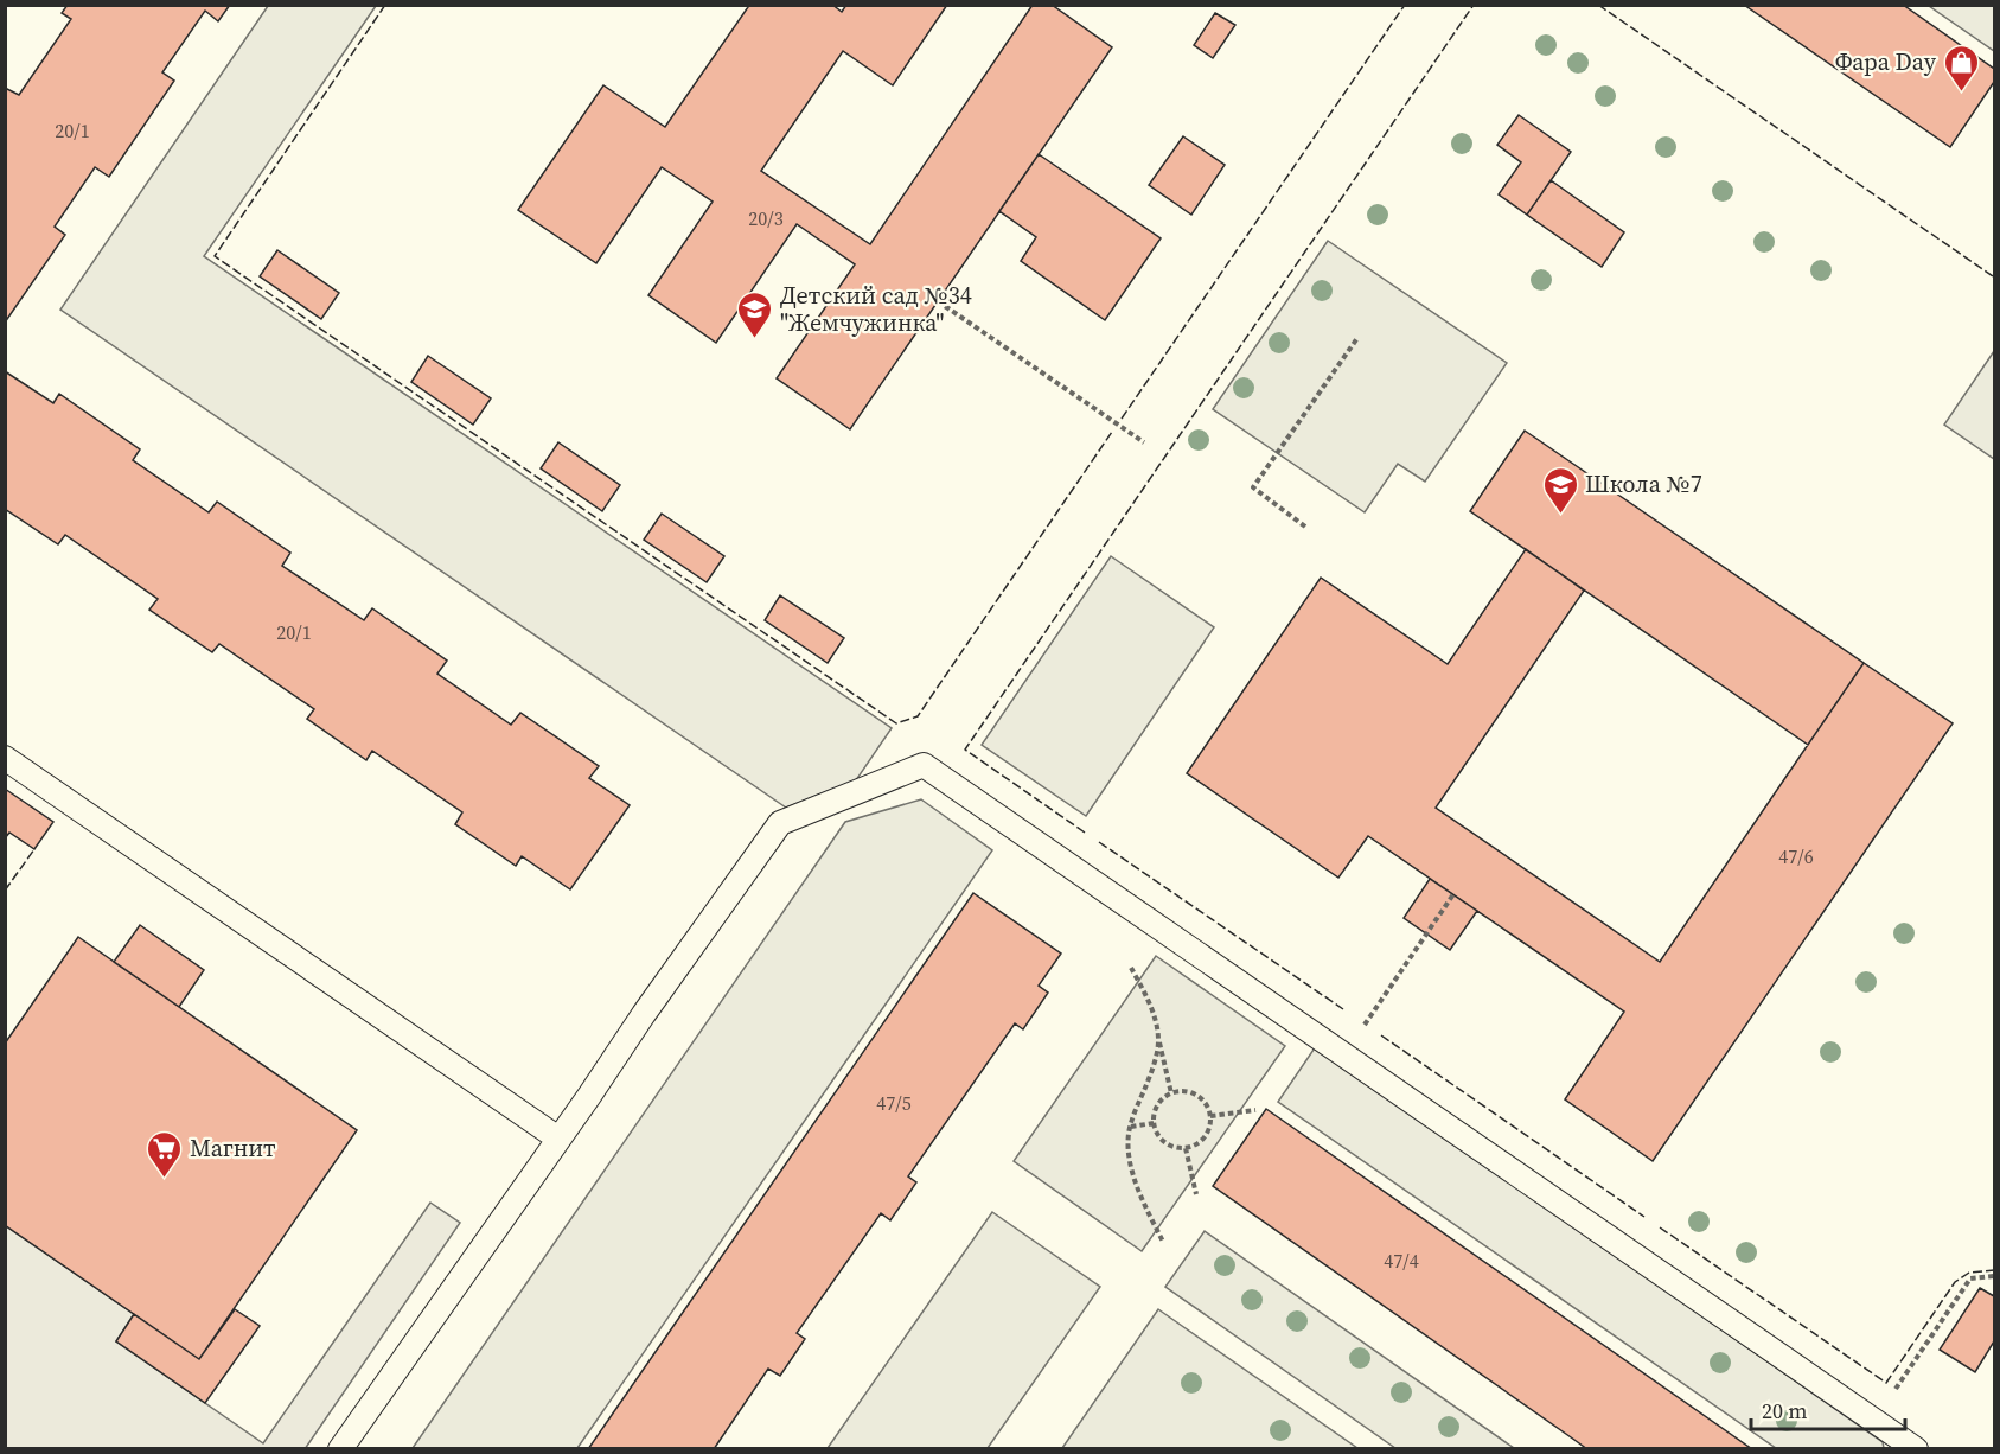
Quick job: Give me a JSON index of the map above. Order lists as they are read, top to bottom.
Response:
{
  "places": {
    "shop": ["Фара Day"],
    "school or university": ["Детский сад №34 \"Жемчужинка\"", "Школа №7"],
    "supermarket": ["Магнит"]
  },
  "house_numbers": [
    "20/1",
    "20/3",
    "20/1",
    "47/6",
    "47/5",
    "47/4"
  ],
  "scale_bar": "20 m"
}
